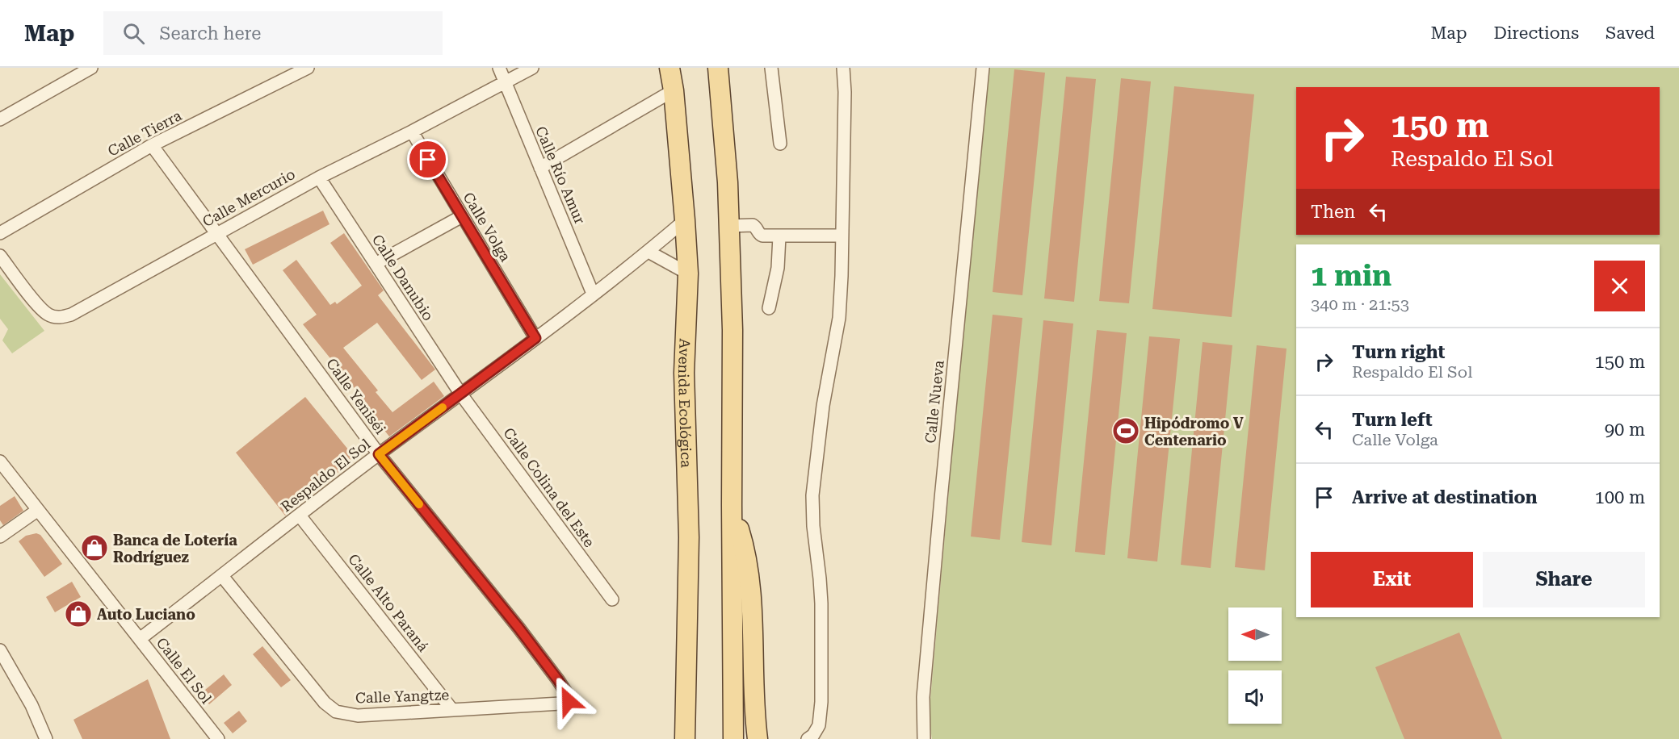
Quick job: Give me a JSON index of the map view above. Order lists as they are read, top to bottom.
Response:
{
  "streets": {
    "main road": ["Avenida Ecológica"],
    "street": [
      "Calle Tierra",
      "Calle Río Amur",
      "Calle Mercurio",
      "Calle Volga",
      "Calle Danubio",
      "Calle Yeniséi",
      "Calle Nueva",
      "Respaldo El Sol",
      "Calle Colina del Este",
      "Calle Alto Paraná",
      "Calle El Sol",
      "Calle Yangtze"
    ]
  },
  "crossings": [
    ["Calle Tierra", "Calle Yeniséi"],
    ["Calle Río Amur", "Calle Mercurio"],
    ["Calle Río Amur", "Respaldo El Sol"],
    ["Calle Mercurio", "Calle Volga"],
    ["Calle Mercurio", "Calle Danubio"],
    ["Calle Mercurio", "Calle Yeniséi"],
    ["Calle Volga", "Respaldo El Sol"],
    ["Calle Danubio", "Respaldo El Sol"],
    ["Calle Danubio", "Calle Colina del Este"],
    ["Calle Yeniséi", "Respaldo El Sol"],
    ["Calle Yeniséi", "Calle Yangtze"],
    ["Avenida Ecológica", "Respaldo El Sol"],
    ["Respaldo El Sol", "Calle Colina del Este"],
    ["Respaldo El Sol", "Calle Alto Paraná"],
    ["Respaldo El Sol", "Calle El Sol"],
    ["Respaldo El Sol", "Calle Yangtze"],
    ["Calle Alto Paraná", "Calle Yangtze"]
  ],
  "places": {
    "sports": ["Hipódromo V Centenario"],
    "shop": ["Banca de Lotería Rodríguez", "Auto Luciano"]
  },
  "north": "left",
  "page": {
    "header": "Map",
    "search": "Search here",
    "nav": ["Map", "Directions", "Saved"],
    "turn": ["150 m", "Respaldo El Sol"],
    "then": "Then",
    "heading": ["1 min", "340 m · 21:53"],
    "list": [
      {
        "name": "Turn right",
        "note": "Respaldo El Sol",
        "value": "150 m"
      },
      {
        "name": "Turn left",
        "note": "Calle Volga",
        "value": "90 m"
      },
      {
        "name": "Arrive at destination",
        "value": "100 m"
      }
    ],
    "buttons": ["Exit", "Share"]
  }
}
